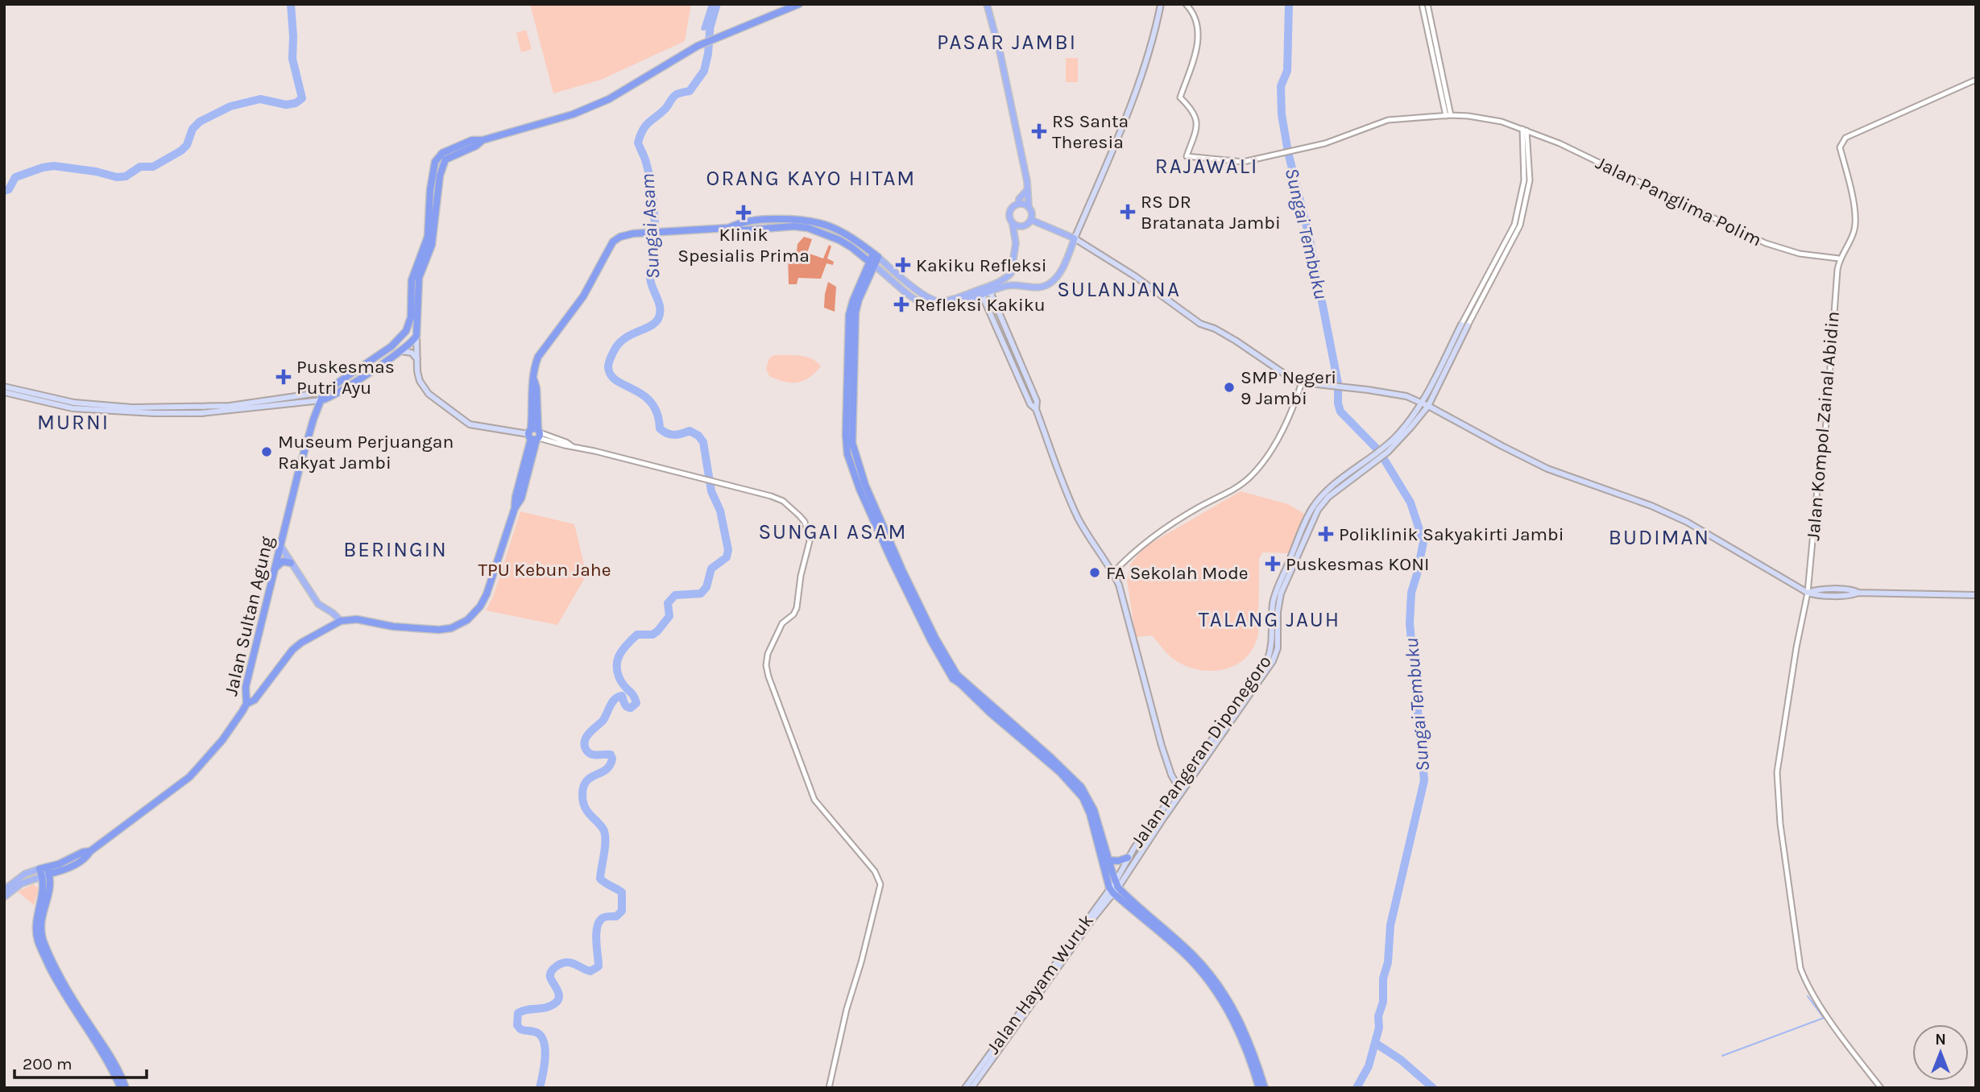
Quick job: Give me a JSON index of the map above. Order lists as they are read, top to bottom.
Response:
{
  "streets": {
    "highway": ["Jalan Sultan Agung"],
    "main road": ["Jalan Pangeran Diponegoro", "Jalan Hayam Wuruk"],
    "street": ["Jalan Panglima Polim", "Jalan Kompol Zainal Abidin"]
  },
  "crossings": [
    ["Jalan Panglima Polim", "Jalan Kompol Zainal Abidin"]
  ],
  "districts": [
    "PASAR JAMBI",
    "RAJAWALI",
    "ORANG KAYO HITAM",
    "SULANJANA",
    "MURNI",
    "SUNGAI ASAM",
    "BUDIMAN",
    "BERINGIN",
    "TALANG JAUH"
  ],
  "water": ["Sungai Asam", "Sungai Tembuku"],
  "parks": ["TPU Kebun Jahe"],
  "places": {
    "health": [
      "RS Santa Theresia",
      "RS DR Bratanata Jambi",
      "Klinik Spesialis Prima",
      "Kakiku Refleksi",
      "Refleksi Kakiku",
      "Puskesmas Putri Ayu",
      "Poliklinik Sakyakirti Jambi",
      "Puskesmas KONI"
    ],
    "other": ["SMP Negeri 9 Jambi", "Museum Perjuangan Rakyat Jambi", "FA Sekolah Mode"]
  },
  "scale_bar": "200 m",
  "north": "top"
}
